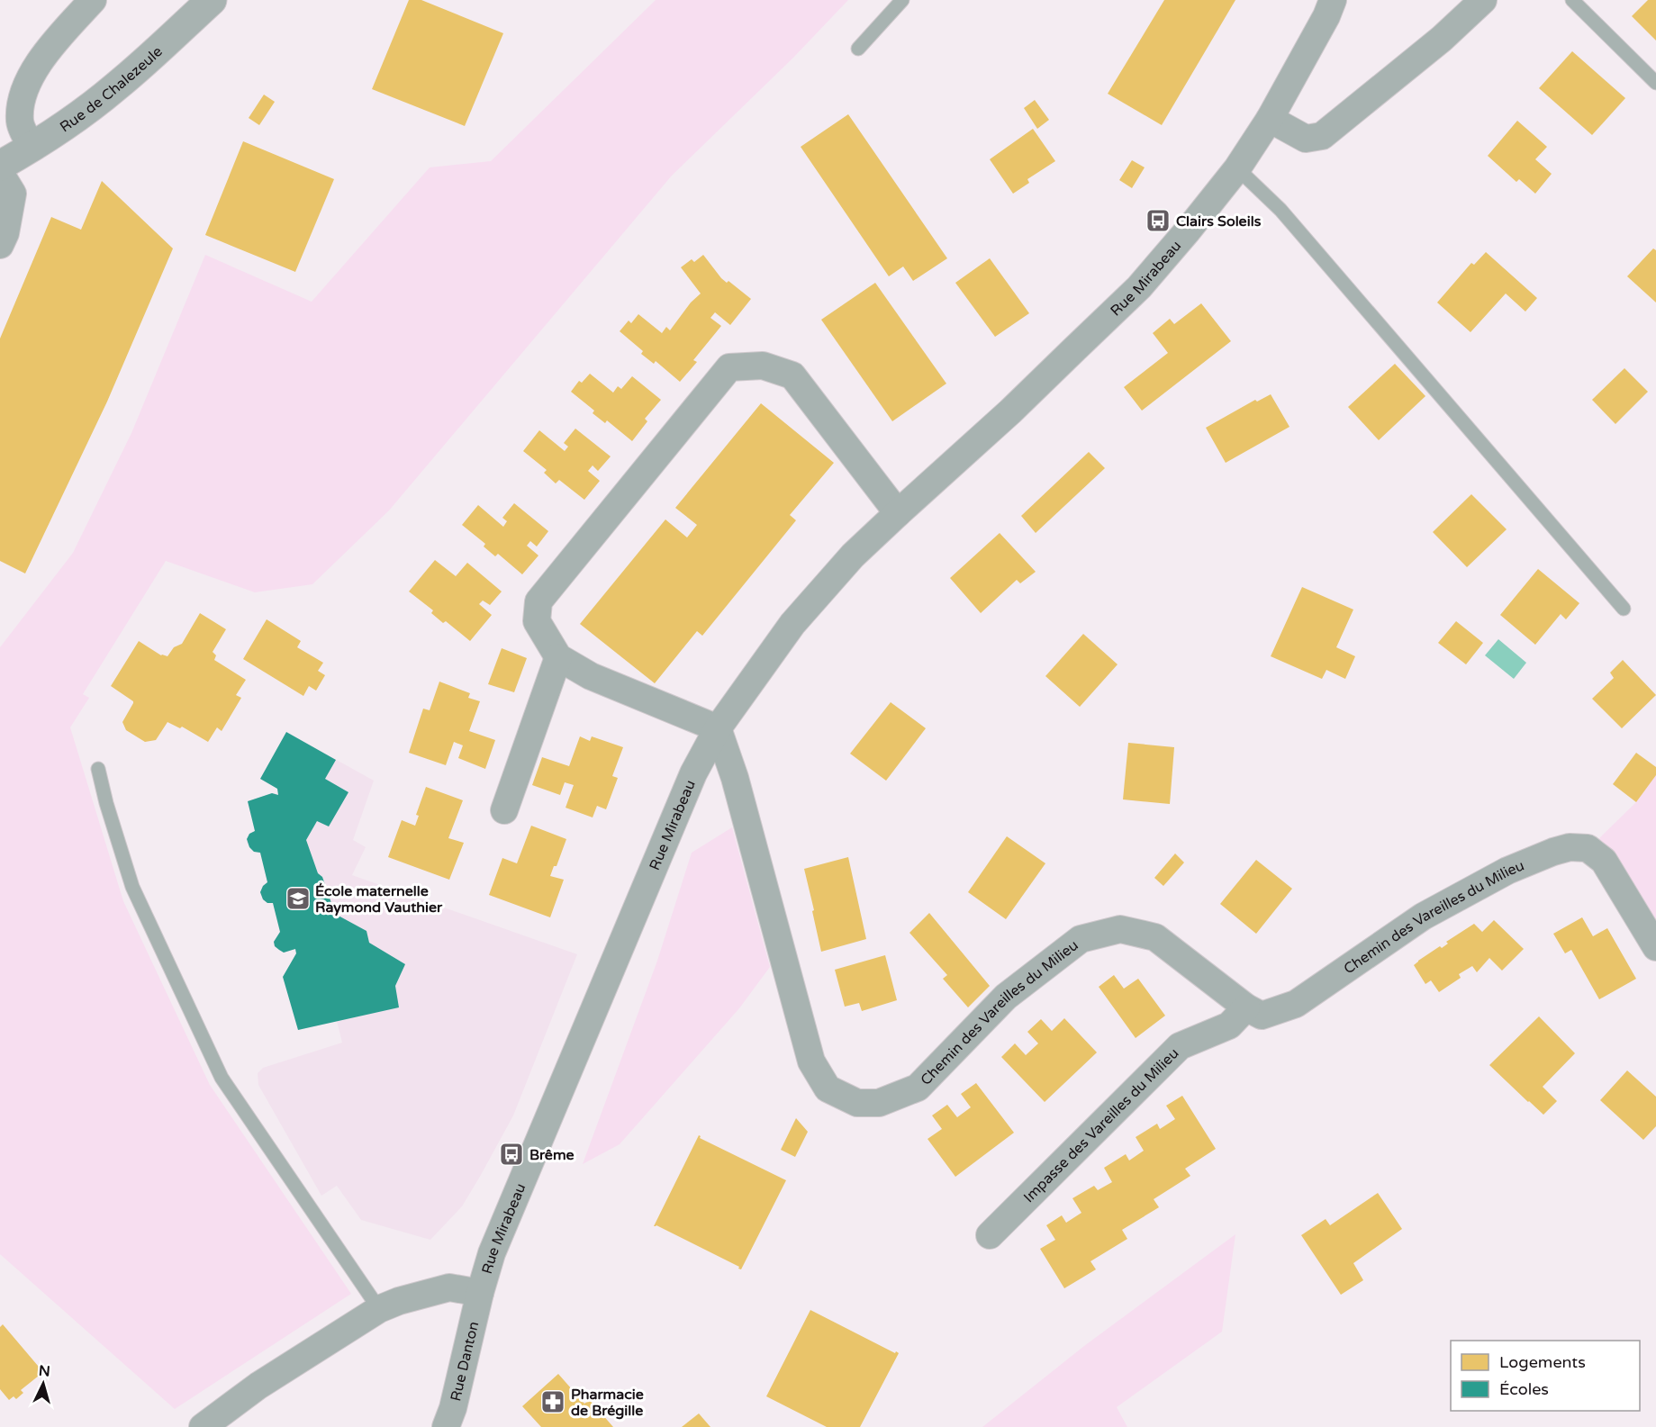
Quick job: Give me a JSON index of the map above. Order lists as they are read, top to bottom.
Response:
{
  "streets": {
    "street": [
      "Rue de Chalezeule",
      "Rue Mirabeau",
      "Chemin des Vareilles du Milieu",
      "Impasse des Vareilles du Milieu",
      "Rue Danton"
    ]
  },
  "crossings": [
    ["Rue Mirabeau", "Chemin des Vareilles du Milieu"],
    ["Rue Mirabeau", "Rue Danton"],
    ["Chemin des Vareilles du Milieu", "Impasse des Vareilles du Milieu"]
  ],
  "places": {
    "bus stop": ["Clairs Soleils", "Brême"],
    "school or university": ["École maternelle Raymond Vauthier"],
    "pharmacy": ["Pharmacie de Brégille"]
  },
  "legend": ["Logements", "Écoles"],
  "north": "top"
}
